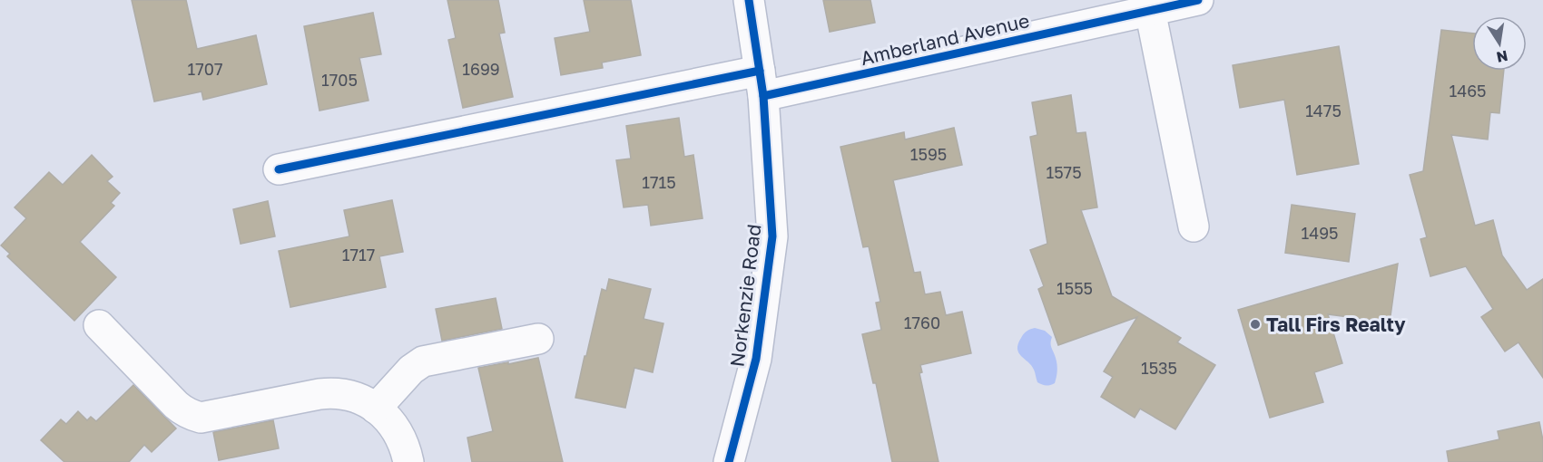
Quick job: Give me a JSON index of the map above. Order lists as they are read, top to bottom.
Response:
{
  "streets": {
    "street": ["Amberland Avenue", "Norkenzie Road"]
  },
  "crossings": [
    ["Amberland Avenue", "Norkenzie Road"]
  ],
  "places": ["Tall Firs Realty"],
  "house_numbers": [
    "1707",
    "1699",
    "1705",
    "1465",
    "1475",
    "1595",
    "1575",
    "1715",
    "1495",
    "1717",
    "1555",
    "1760",
    "1535"
  ],
  "north": "bottom"
}
